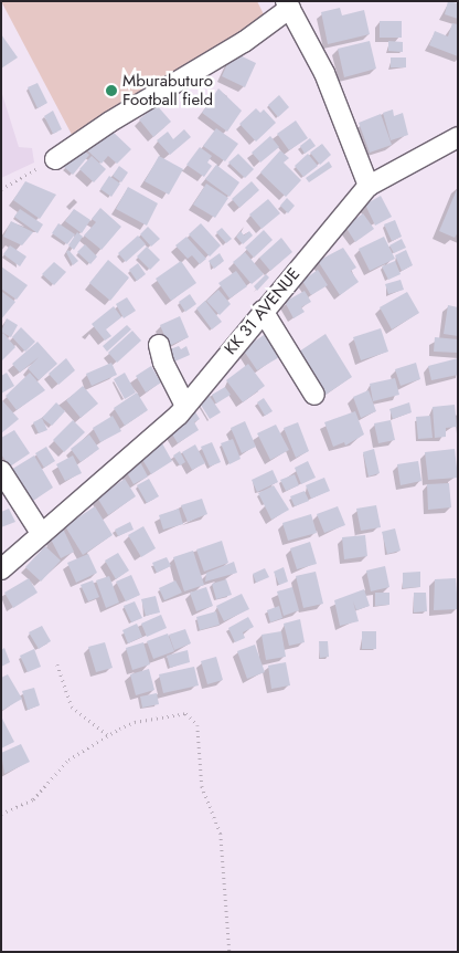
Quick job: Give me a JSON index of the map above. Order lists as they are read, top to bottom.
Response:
{
  "streets": {
    "street": ["KK 31 AVENUE"]
  },
  "places": ["Mburabuturo Football field"]
}
